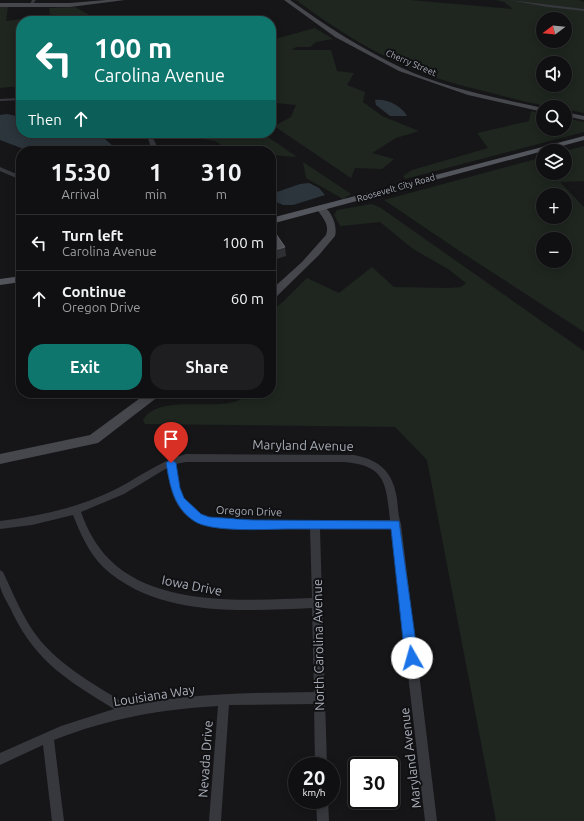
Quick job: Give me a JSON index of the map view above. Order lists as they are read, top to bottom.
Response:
{
  "streets": {
    "main road": ["Roosevelt City Road"],
    "street": [
      "Cherry Street",
      "Maryland Avenue",
      "Oregon Drive",
      "Iowa Drive",
      "North Carolina Avenue",
      "Louisiana Way",
      "Nevada Drive"
    ]
  },
  "crossings": [
    ["Maryland Avenue", "Oregon Drive"],
    ["Maryland Avenue", "Iowa Drive"],
    ["Oregon Drive", "North Carolina Avenue"],
    ["Iowa Drive", "North Carolina Avenue"],
    ["North Carolina Avenue", "Louisiana Way"],
    ["Louisiana Way", "Nevada Drive"]
  ],
  "north": "left",
  "page": {
    "map_buttons": ["+", "−"],
    "turn": ["100 m", "Carolina Avenue"],
    "then": "Then",
    "eta": [
      "15:30",
      "Arrival",
      "1",
      "min",
      "310",
      "m"
    ],
    "list": [
      {
        "name": "Turn left",
        "note": "Carolina Avenue",
        "value": "100 m"
      },
      {
        "name": "Continue",
        "note": "Oregon Drive",
        "value": "60 m"
      }
    ],
    "buttons": ["Exit", "Share"],
    "speed": "20 km/h",
    "limit": "30"
  }
}
